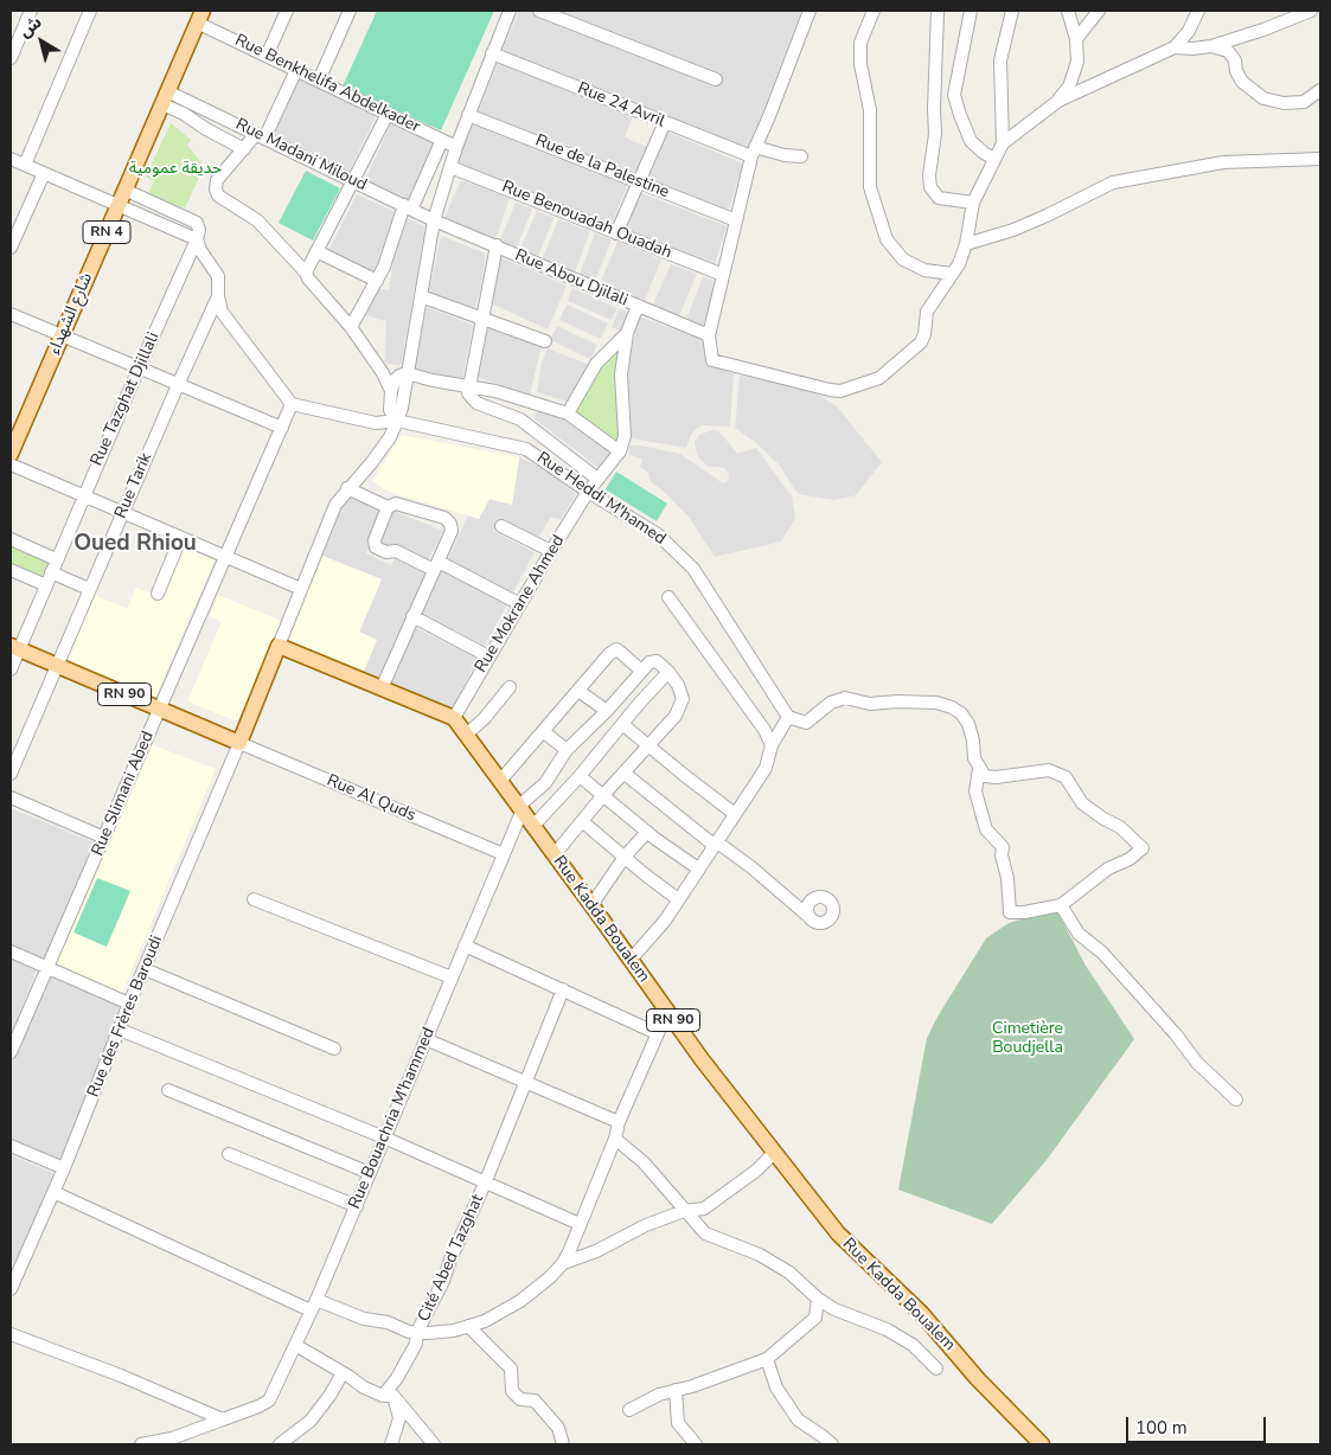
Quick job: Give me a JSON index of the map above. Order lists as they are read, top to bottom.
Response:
{
  "streets": {
    "main road": [
      "RN 4",
      "شارع الشهداء",
      "RN 90",
      "Rue Kadda Boualem"
    ],
    "street": [
      "Rue Benkhelifa Abdelkader",
      "Rue 24 Avril",
      "Rue Madani Miloud",
      "Rue de la Palestine",
      "Rue Benouadah Ouadah",
      "Rue Abou Djilali",
      "Rue Tazghat Djillali",
      "Rue Tarik",
      "Rue Heddi M'hamed",
      "Rue Mokrane Ahmed",
      "Rue Slimani Abed",
      "Rue Al Quds",
      "Rue des Frères Baroudi",
      "Rue Bouachria M'hammed",
      "Cité Abed Tazghat"
    ]
  },
  "crossings": [
    ["Rue Benkhelifa Abdelkader", "شارع الشهداء"],
    ["Rue Madani Miloud", "Rue Abou Djilali"],
    ["Rue Madani Miloud", "شارع الشهداء"],
    ["Rue Tazghat Djillali", "RN 90"],
    ["Rue Tarik", "RN 90"],
    ["Rue Heddi M'hamed", "Rue Mokrane Ahmed"],
    ["Rue Heddi M'hamed", "Rue Slimani Abed"],
    ["Rue Mokrane Ahmed", "Rue Kadda Boualem"],
    ["RN 90", "Rue Slimani Abed"],
    ["RN 90", "Rue Al Quds"],
    ["RN 90", "Rue des Frères Baroudi"],
    ["Rue Al Quds", "Rue des Frères Baroudi"],
    ["Rue Al Quds", "Rue Bouachria M'hammed"],
    ["Rue Kadda Boualem", "Rue Bouachria M'hammed"],
    ["Rue Kadda Boualem", "Cité Abed Tazghat"],
    ["Rue des Frères Baroudi", "Cité Abed Tazghat"],
    ["Rue Bouachria M'hammed", "Cité Abed Tazghat"]
  ],
  "districts": ["Oued Rhiou"],
  "parks": ["حديقة عمومية", "Cimetière Boudjella"],
  "scale_bar": "100 m",
  "north": "top left"
}
